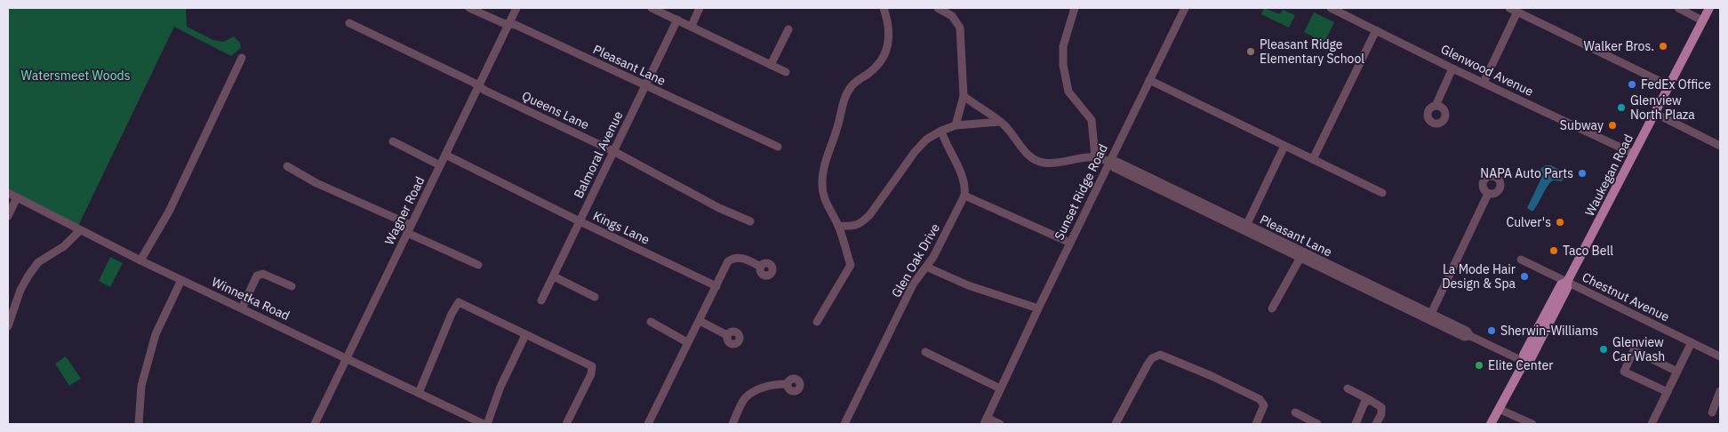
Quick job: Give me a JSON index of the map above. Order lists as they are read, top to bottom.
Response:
{
  "streets": {
    "main road": ["Waukegan Road"],
    "street": [
      "Pleasant Lane",
      "Glenwood Avenue",
      "Queens Lane",
      "Balmoral Avenue",
      "Sunset Ridge Road",
      "Wagner Road",
      "Kings Lane",
      "Glen Oak Drive",
      "Chestnut Avenue",
      "Winnetka Road"
    ]
  },
  "crossings": [
    ["Pleasant Lane", "Balmoral Avenue"],
    ["Pleasant Lane", "Waukegan Road"],
    ["Pleasant Lane", "Sunset Ridge Road"],
    ["Pleasant Lane", "Wagner Road"],
    ["Glenwood Avenue", "Waukegan Road"],
    ["Queens Lane", "Balmoral Avenue"],
    ["Queens Lane", "Wagner Road"],
    ["Balmoral Avenue", "Kings Lane"],
    ["Waukegan Road", "Chestnut Avenue"],
    ["Wagner Road", "Kings Lane"],
    ["Wagner Road", "Winnetka Road"]
  ],
  "parks": ["Watersmeet Woods"],
  "places": [
    "Walker Bros.",
    "Pleasant Ridge Elementary School",
    "FedEx Office",
    "Glenview North Plaza",
    "Subway",
    "NAPA Auto Parts",
    "Culver's",
    "Taco Bell",
    "La Mode Hair Design & Spa",
    "Sherwin-Williams",
    "Glenview Car Wash",
    "Elite Center"
  ]
}
